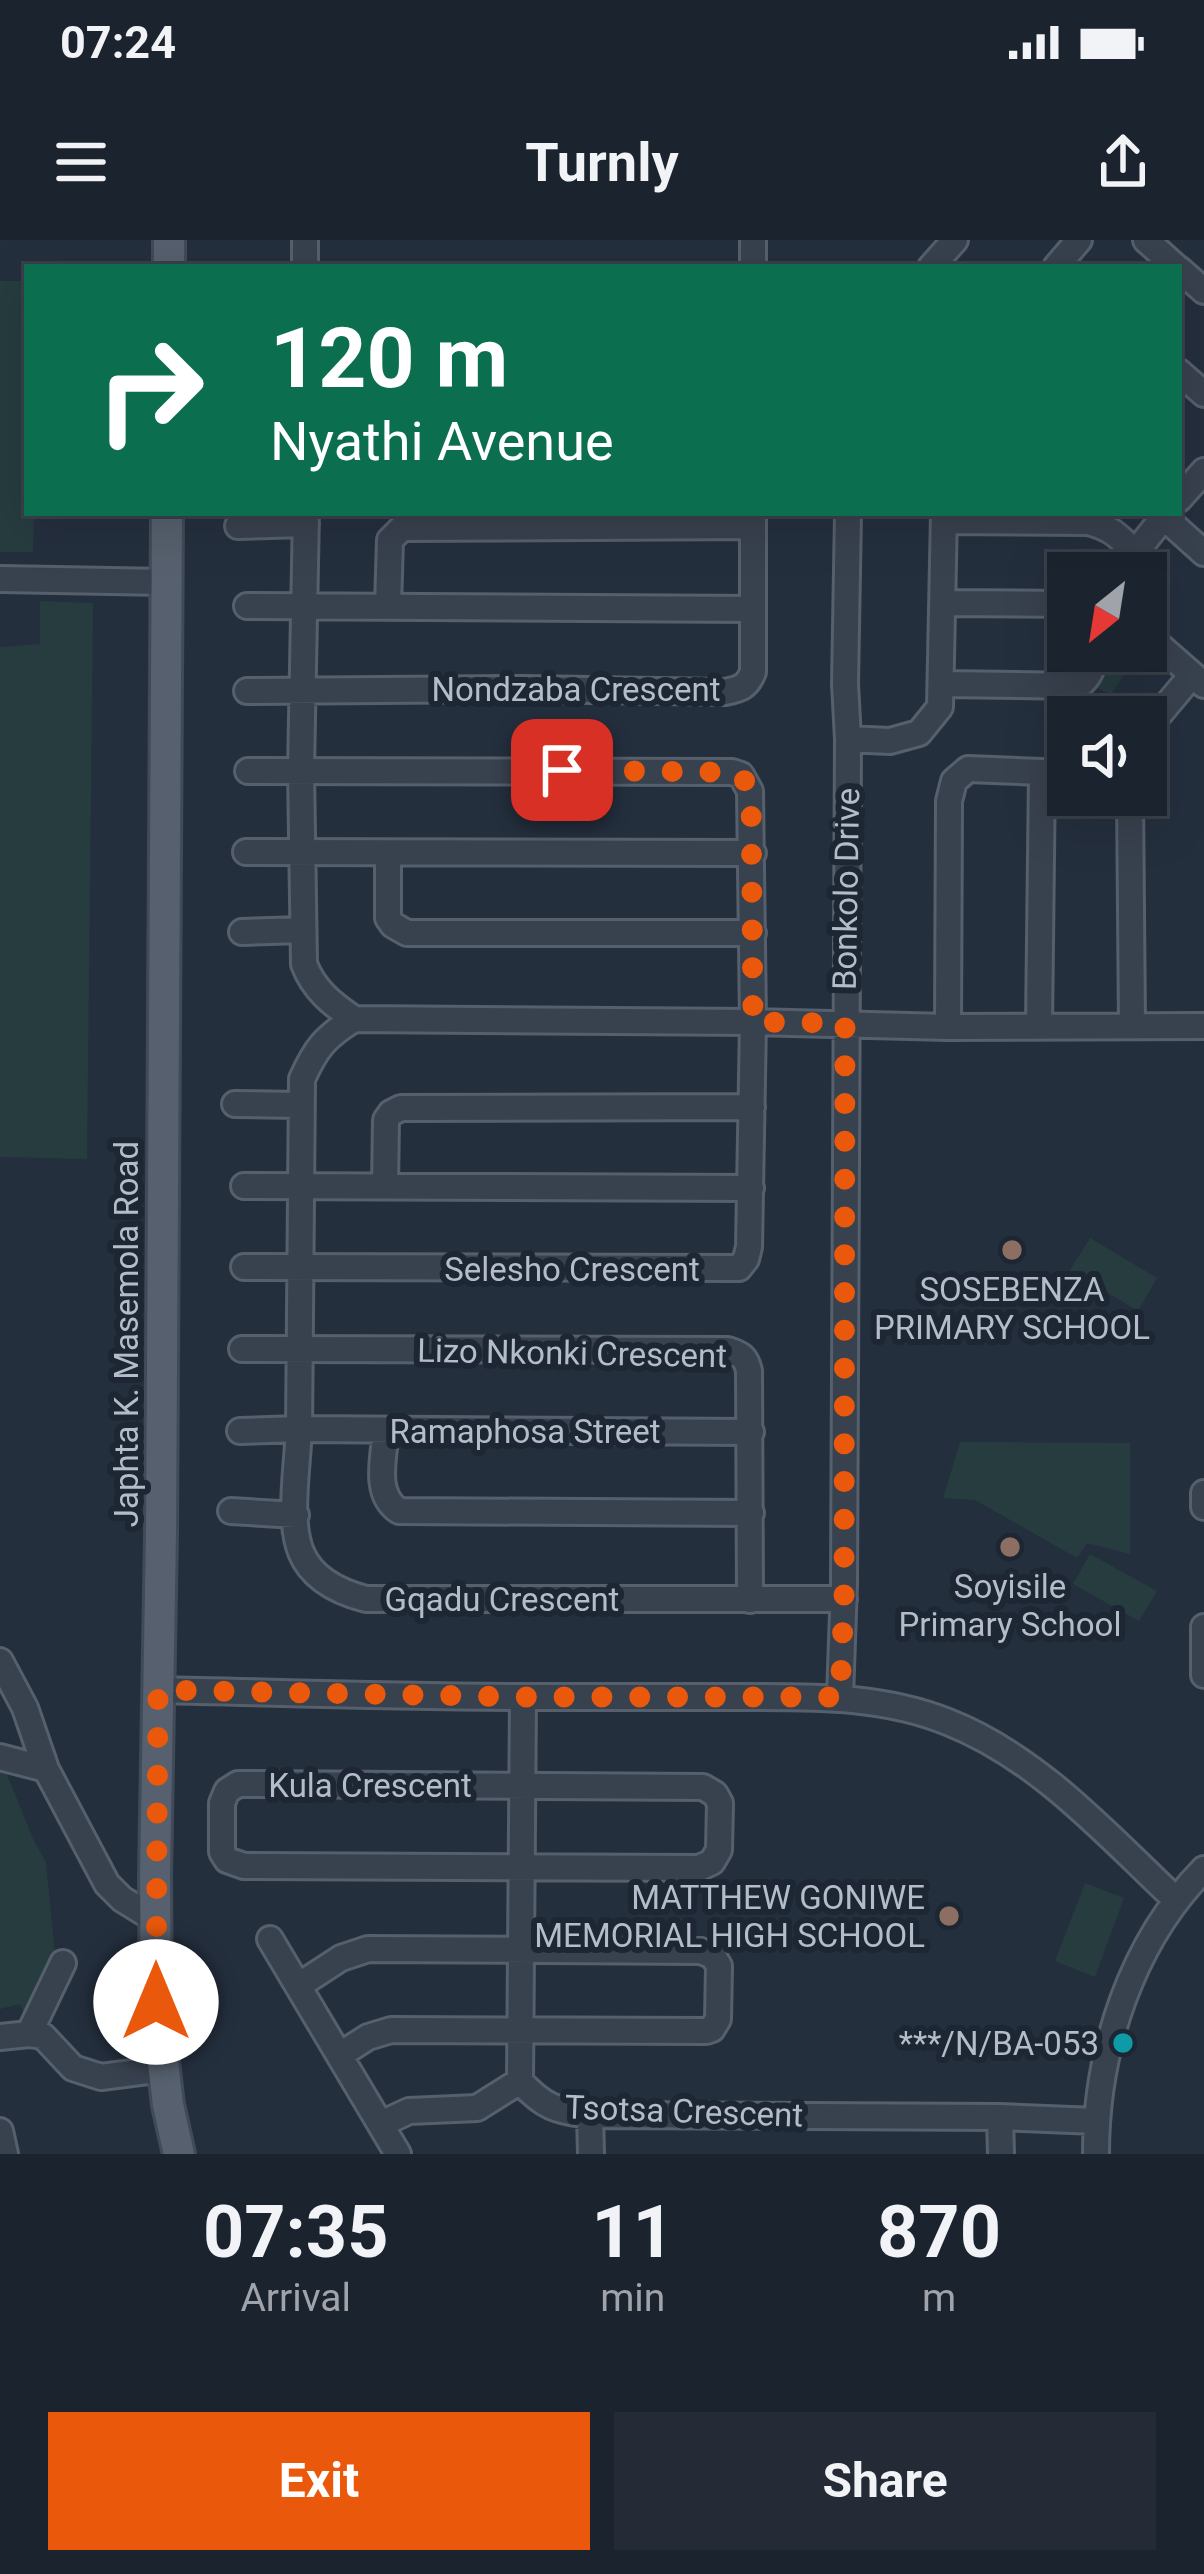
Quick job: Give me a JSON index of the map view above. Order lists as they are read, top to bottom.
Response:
{
  "streets": {
    "main road": ["Japhta K. Masemola Road"],
    "street": [
      "Nondzaba Crescent",
      "Bonkolo Drive",
      "Selesho Crescent",
      "Lizo Nkonki Crescent",
      "Ramaphosa Street",
      "Gqadu Crescent",
      "Kula Crescent",
      "Tsotsa Crescent"
    ]
  },
  "crossings": [
    ["Bonkolo Drive", "Gqadu Crescent"],
    ["Selesho Crescent", "Gqadu Crescent"],
    ["Lizo Nkonki Crescent", "Ramaphosa Street"],
    ["Lizo Nkonki Crescent", "Gqadu Crescent"],
    ["Ramaphosa Street", "Gqadu Crescent"],
    ["Kula Crescent", "Tsotsa Crescent"]
  ],
  "places": [
    "SOSEBENZA PRIMARY SCHOOL",
    "Soyisile Primary School",
    "MATTHEW GONIWE MEMORIAL HIGH SCHOOL",
    "***/N/BA-053"
  ],
  "north": "bottom left",
  "page": {
    "status": "07:24",
    "header": "Turnly",
    "turn": ["120 m", "Nyathi Avenue"],
    "eta": [
      "07:35",
      "Arrival",
      "11",
      "min",
      "870",
      "m"
    ],
    "buttons": ["Exit", "Share"]
  }
}
